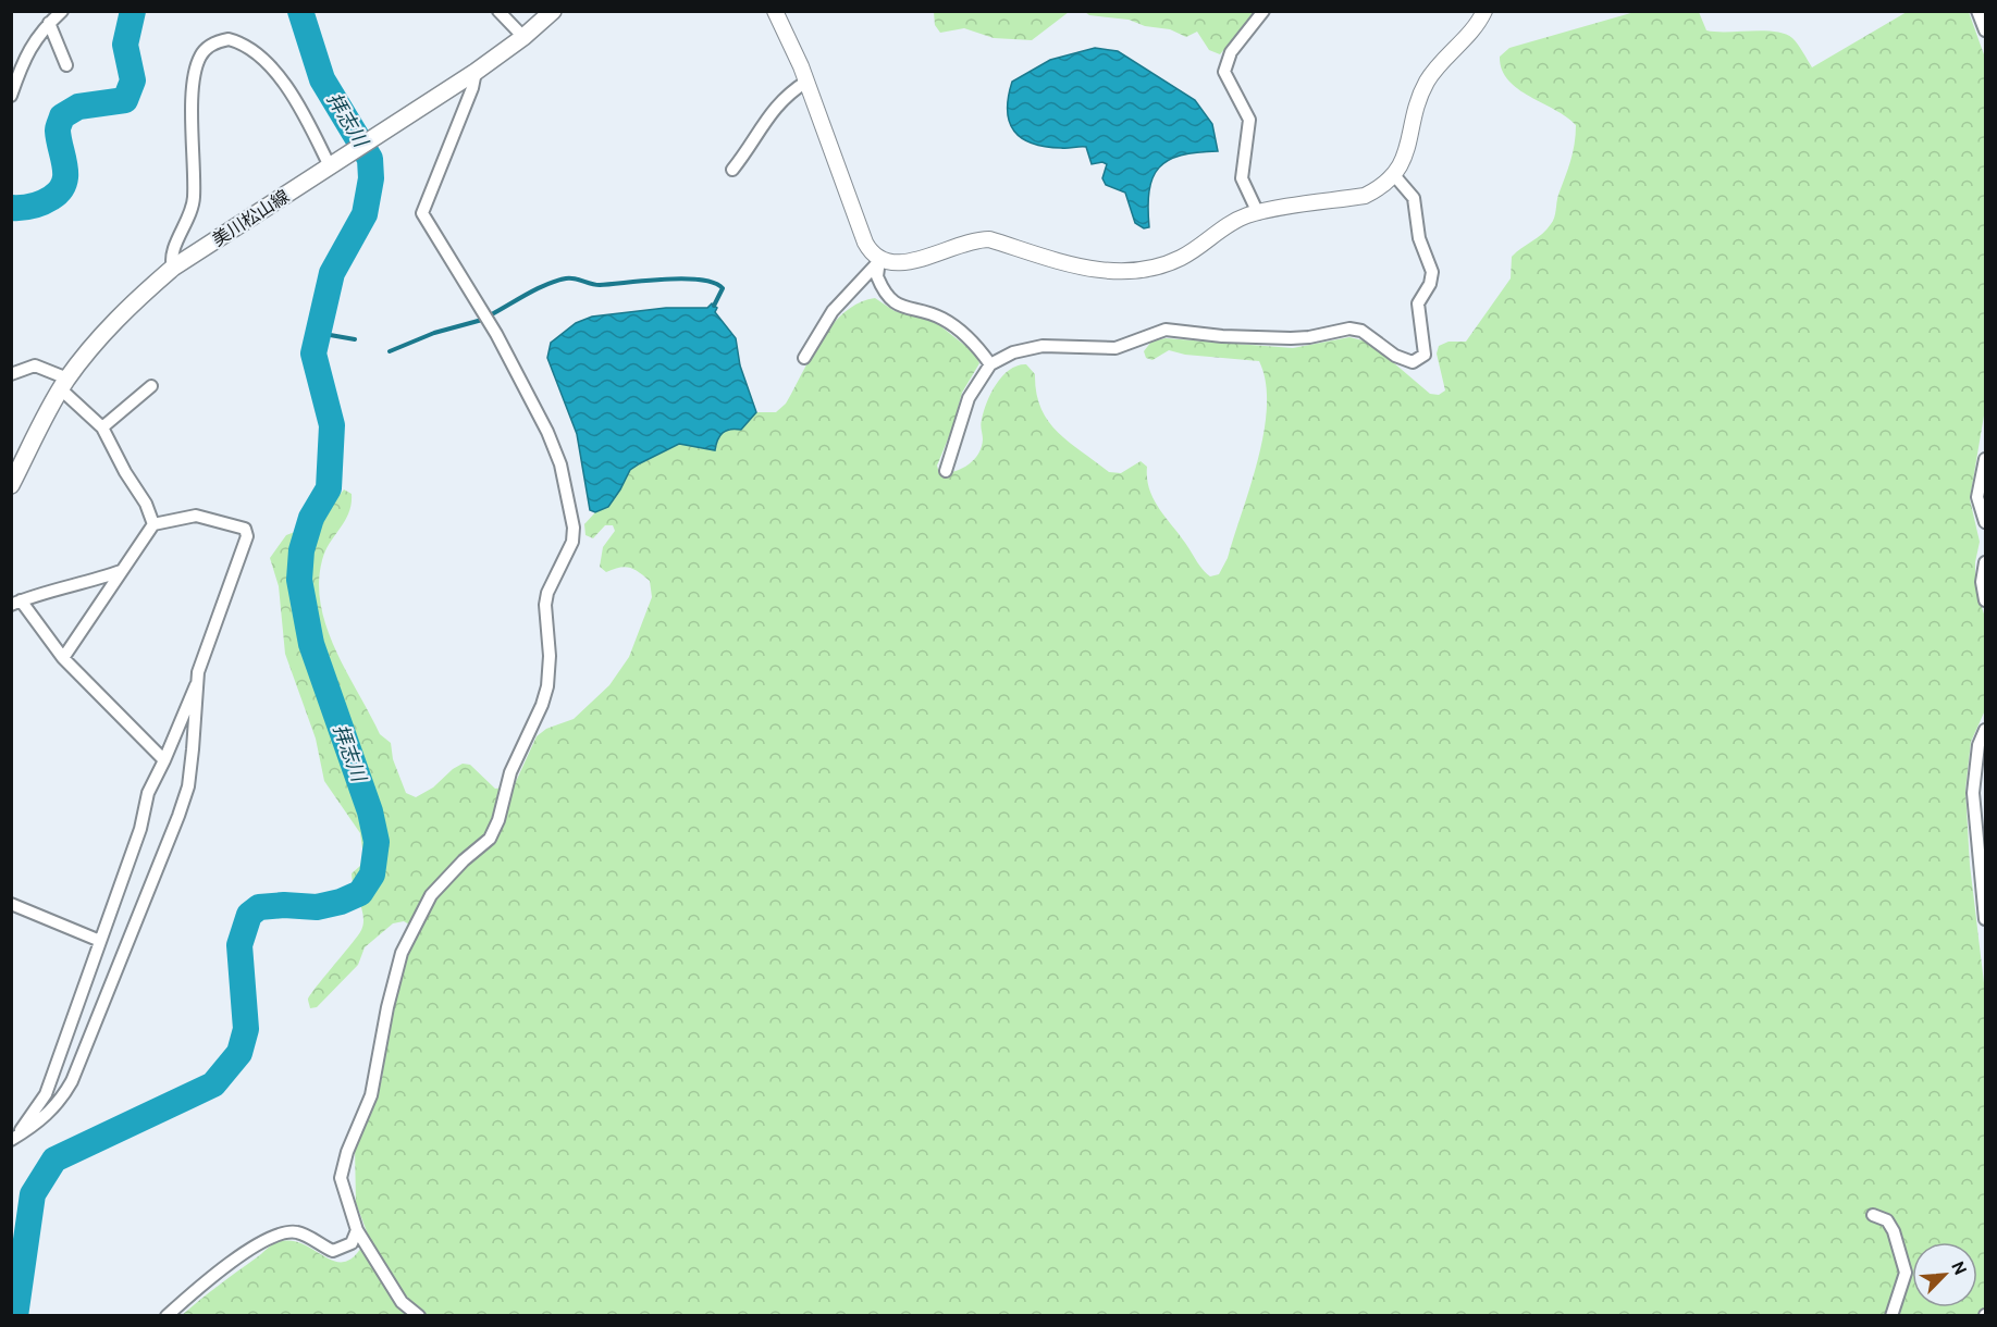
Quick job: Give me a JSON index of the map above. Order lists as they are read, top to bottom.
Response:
{
  "streets": {
    "main road": ["美川松山線"]
  },
  "water": ["拝志川"],
  "north": "top right"
}
